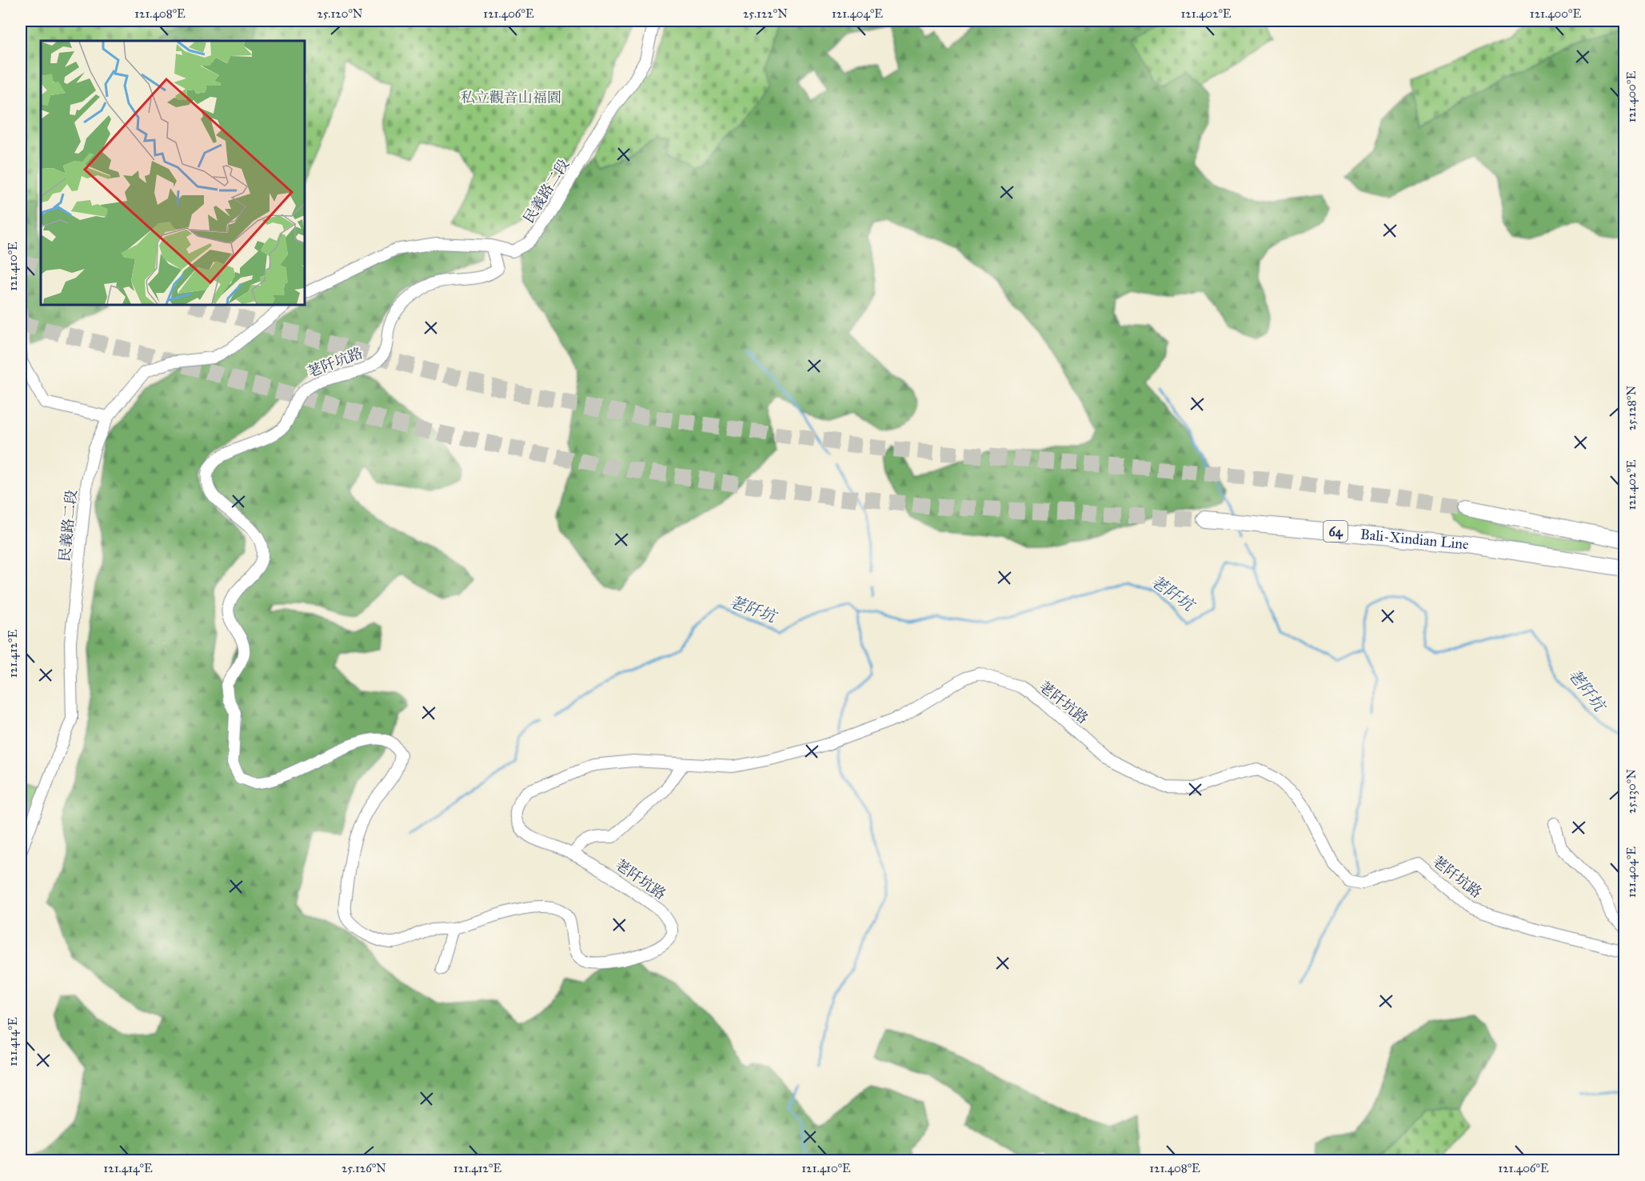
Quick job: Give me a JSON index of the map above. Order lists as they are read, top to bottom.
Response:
{
  "streets": {
    "highway": ["64", "Bali-Xindian Line"],
    "street": ["民義路二段", "荖阡坑路"]
  },
  "crossings": [
    ["民義路二段", "荖阡坑路"]
  ],
  "water": ["荖阡坑"],
  "parks": ["私立觀音山福園"],
  "coordinates": [
    "121.408°E",
    "25.120°N",
    "121.406°E",
    "25.122°N",
    "121.404°E",
    "121.402°E",
    "121.400°E",
    "121.410°E",
    "25.128°N",
    "121.412°E",
    "25.130°N",
    "121.414°E",
    "25.126°N"
  ]
}
